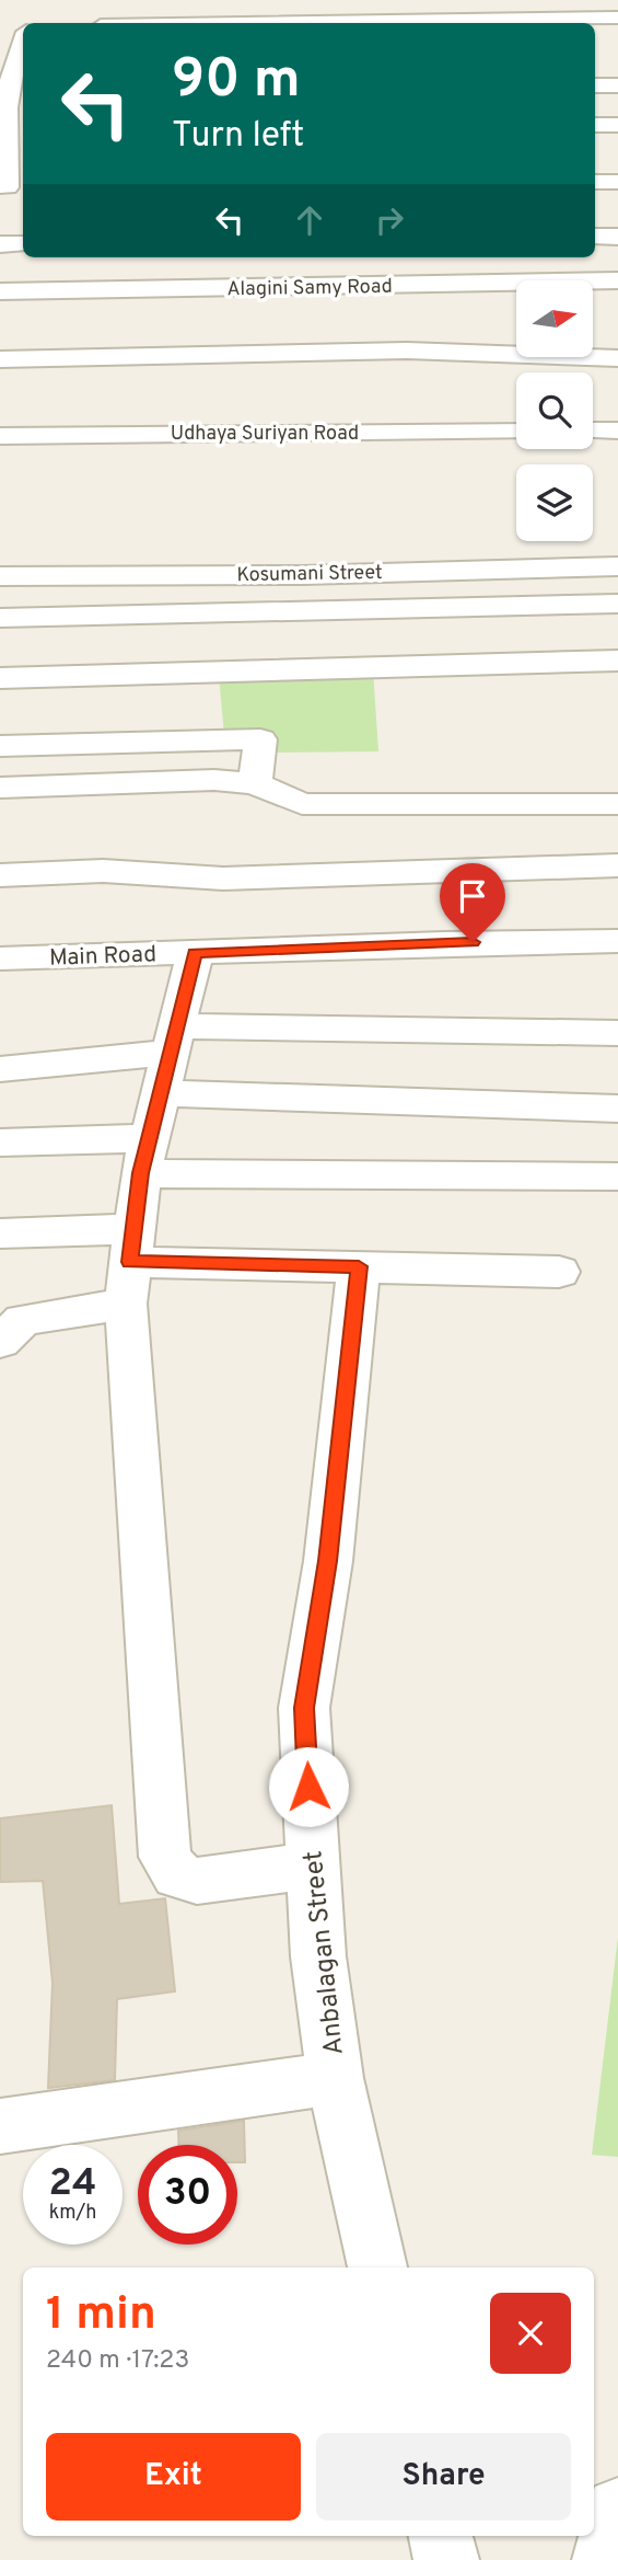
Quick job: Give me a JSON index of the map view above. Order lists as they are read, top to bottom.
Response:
{
  "streets": {
    "street": [
      "Alagini Samy Road",
      "Udhaya Suriyan Road",
      "Kosumani Street",
      "Main Road",
      "Anbalagan Street"
    ]
  },
  "north": "right",
  "page": {
    "turn": ["90 m", "Turn left"],
    "speed": "24 km/h",
    "limit": "30",
    "heading": ["1 min", "240 m · 17:23"],
    "buttons": ["Exit", "Share"]
  }
}
